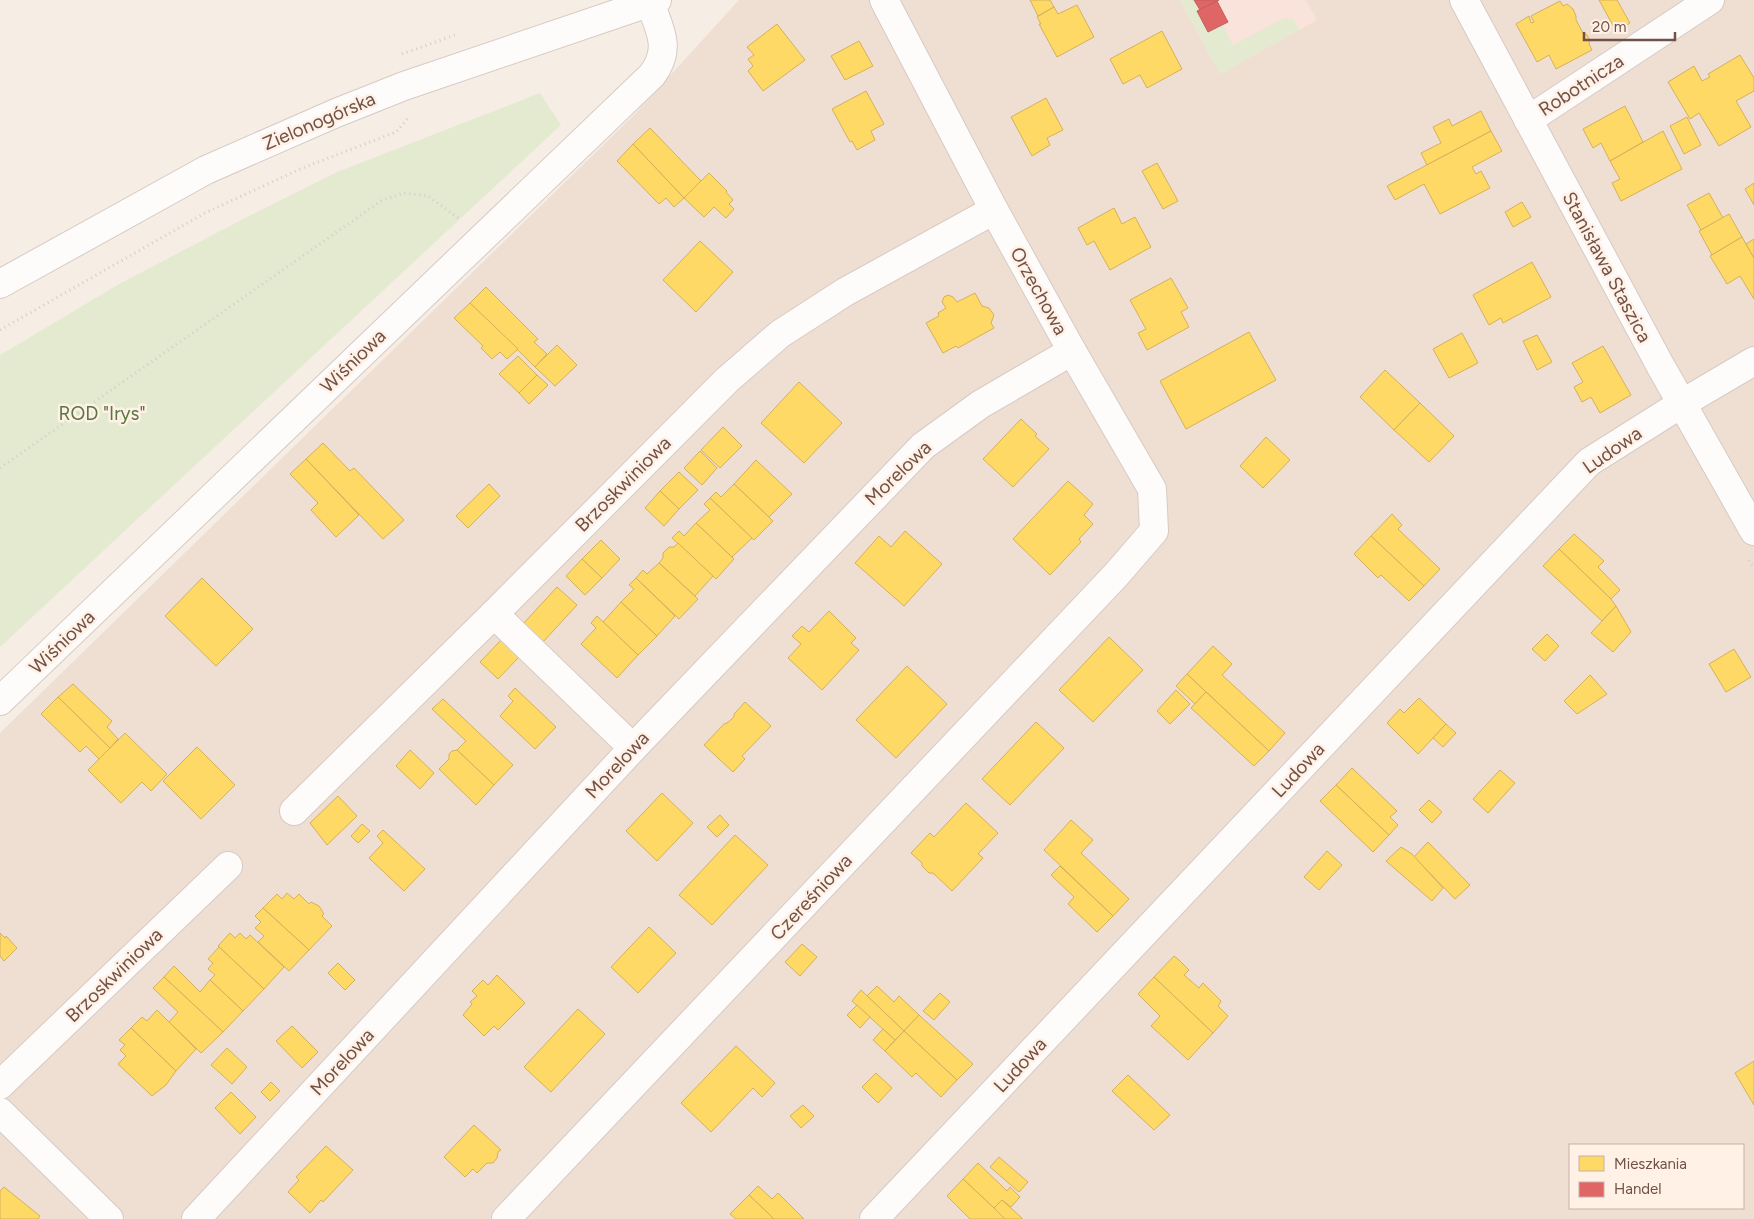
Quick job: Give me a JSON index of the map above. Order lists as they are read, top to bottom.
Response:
{
  "streets": {
    "street": [
      "Robotnicza",
      "Zielonogórska",
      "Stanisława Staszica",
      "Orzechowa",
      "Wiśniowa",
      "Ludowa",
      "Morelowa",
      "Brzoskwiniowa",
      "Czereśniowa"
    ]
  },
  "crossings": [
    ["Robotnicza", "Stanisława Staszica"],
    ["Zielonogórska", "Wiśniowa"],
    ["Stanisława Staszica", "Ludowa"],
    ["Orzechowa", "Morelowa"],
    ["Orzechowa", "Brzoskwiniowa"],
    ["Orzechowa", "Czereśniowa"]
  ],
  "parks": ["ROD \"Irys\""],
  "legend": ["Mieszkania", "Handel"],
  "scale_bar": "20 m"
}
